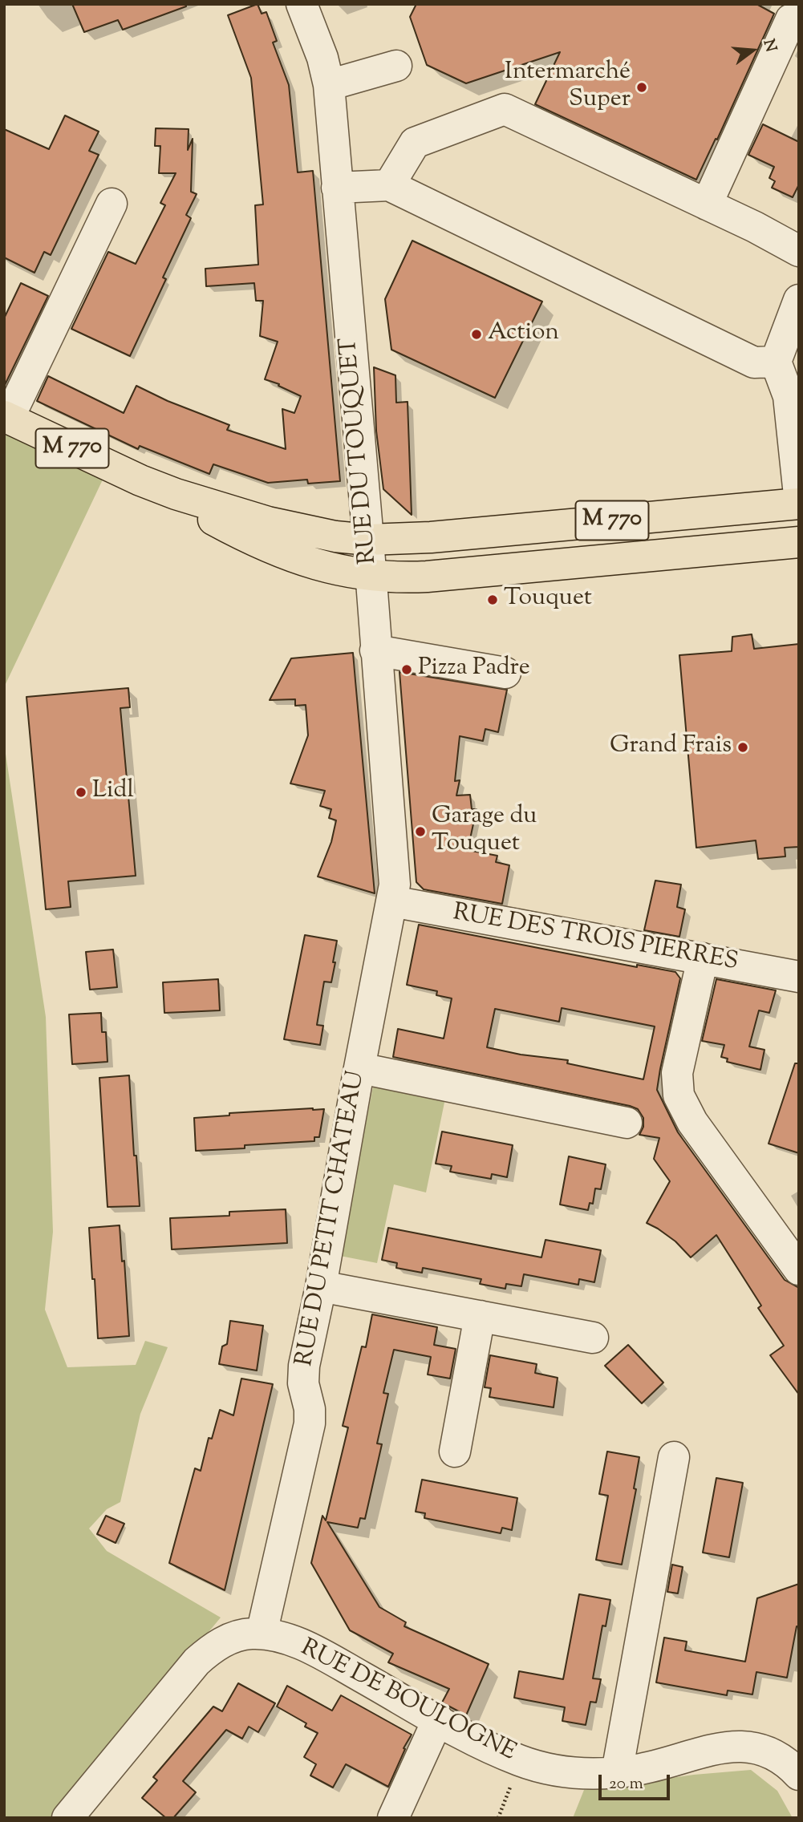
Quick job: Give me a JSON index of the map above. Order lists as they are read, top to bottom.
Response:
{
  "streets": {
    "main road": ["M 770"],
    "street": [
      "RUE DU TOUQUET",
      "RUE DES TROIS PIERRES",
      "RUE DU PETIT CHATEAU",
      "RUE DE BOULOGNE"
    ]
  },
  "crossings": [
    ["M 770", "RUE DU TOUQUET"],
    ["RUE DU TOUQUET", "RUE DES TROIS PIERRES"],
    ["RUE DU TOUQUET", "RUE DU PETIT CHATEAU"],
    ["RUE DES TROIS PIERRES", "RUE DU PETIT CHATEAU"],
    ["RUE DU PETIT CHATEAU", "RUE DE BOULOGNE"]
  ],
  "places": [
    "Intermarché Super",
    "Action",
    "Touquet",
    "Pizza Padre",
    "Grand Frais",
    "Lidl",
    "Garage du Touquet"
  ],
  "scale_bar": "20 m",
  "north": "right"
}
